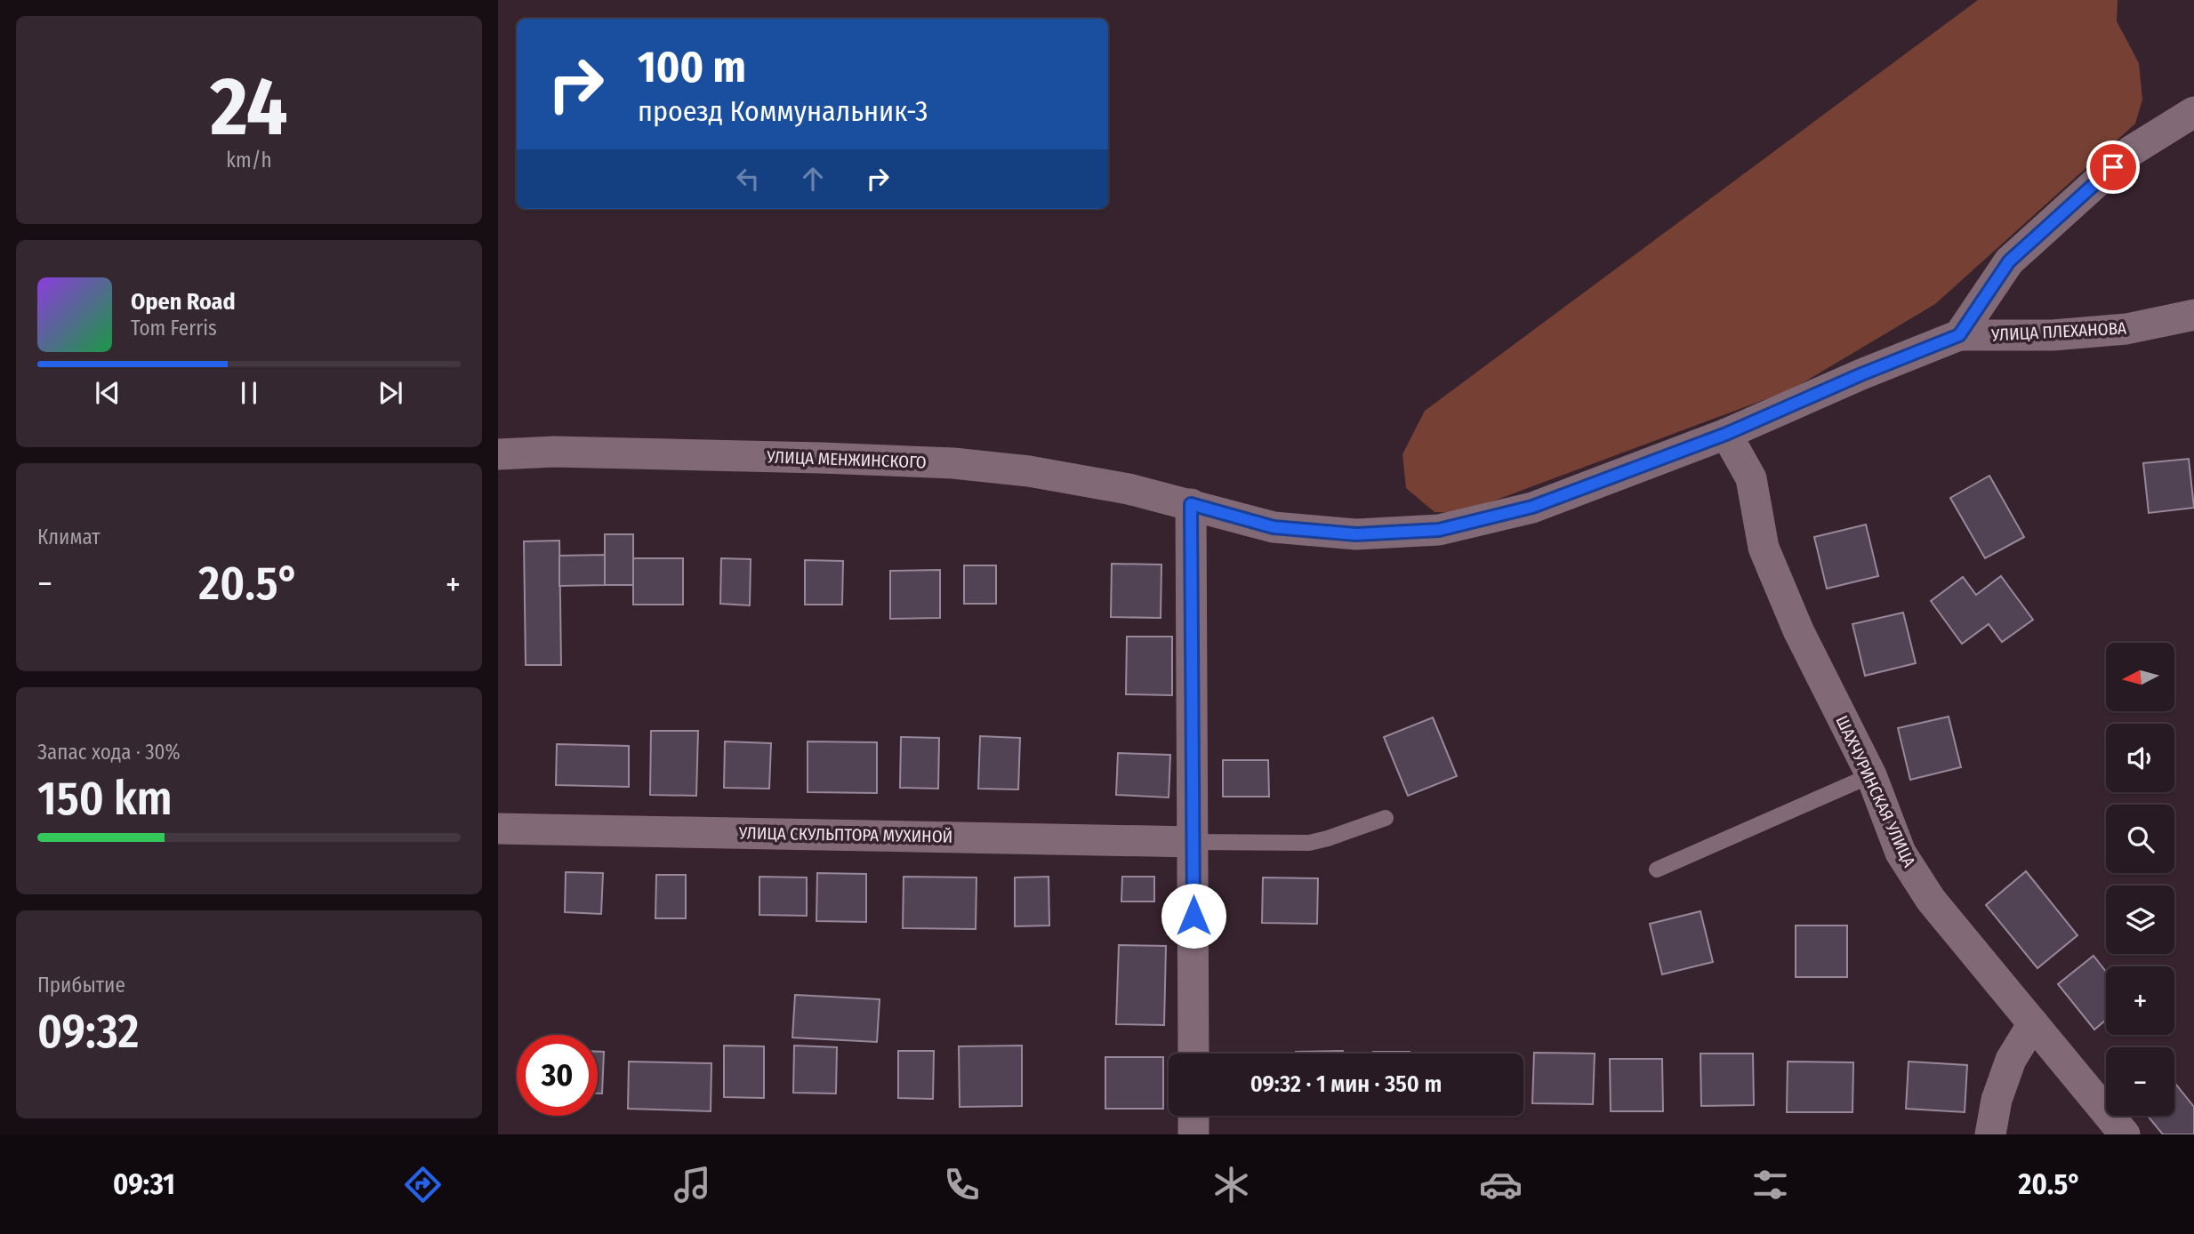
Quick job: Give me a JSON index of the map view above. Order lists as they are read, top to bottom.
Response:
{
  "streets": {
    "street": [
      "УЛИЦА ПЛЕХАНОВА",
      "УЛИЦА МЕНЖИНСКОГО",
      "ШАХЧУРИНСКАЯ УЛИЦА",
      "УЛИЦА СКУЛЬПТОРА МУХИНОЙ"
    ]
  },
  "crossings": [
    ["УЛИЦА ПЛЕХАНОВА", "УЛИЦА МЕНЖИНСКОГО"],
    ["УЛИЦА МЕНЖИНСКОГО", "ШАХЧУРИНСКАЯ УЛИЦА"]
  ],
  "north": "left",
  "page": {
    "tile": [
      ["24", "km/h"],
      "Климат",
      ["Запас хода · 30%", "150 km"],
      ["Прибытие", "09:32"]
    ],
    "turn": ["100 m", "проезд Коммунальник-3"],
    "song": ["Open Road", "Tom Ferris"],
    "heat": ["−", "20.5°", "+"],
    "map_buttons": ["+", "−"],
    "limit": "30",
    "trip": "09:32 · 1 мин · 350 m",
    "tabs": ["09:31", "20.5°"]
  }
}
